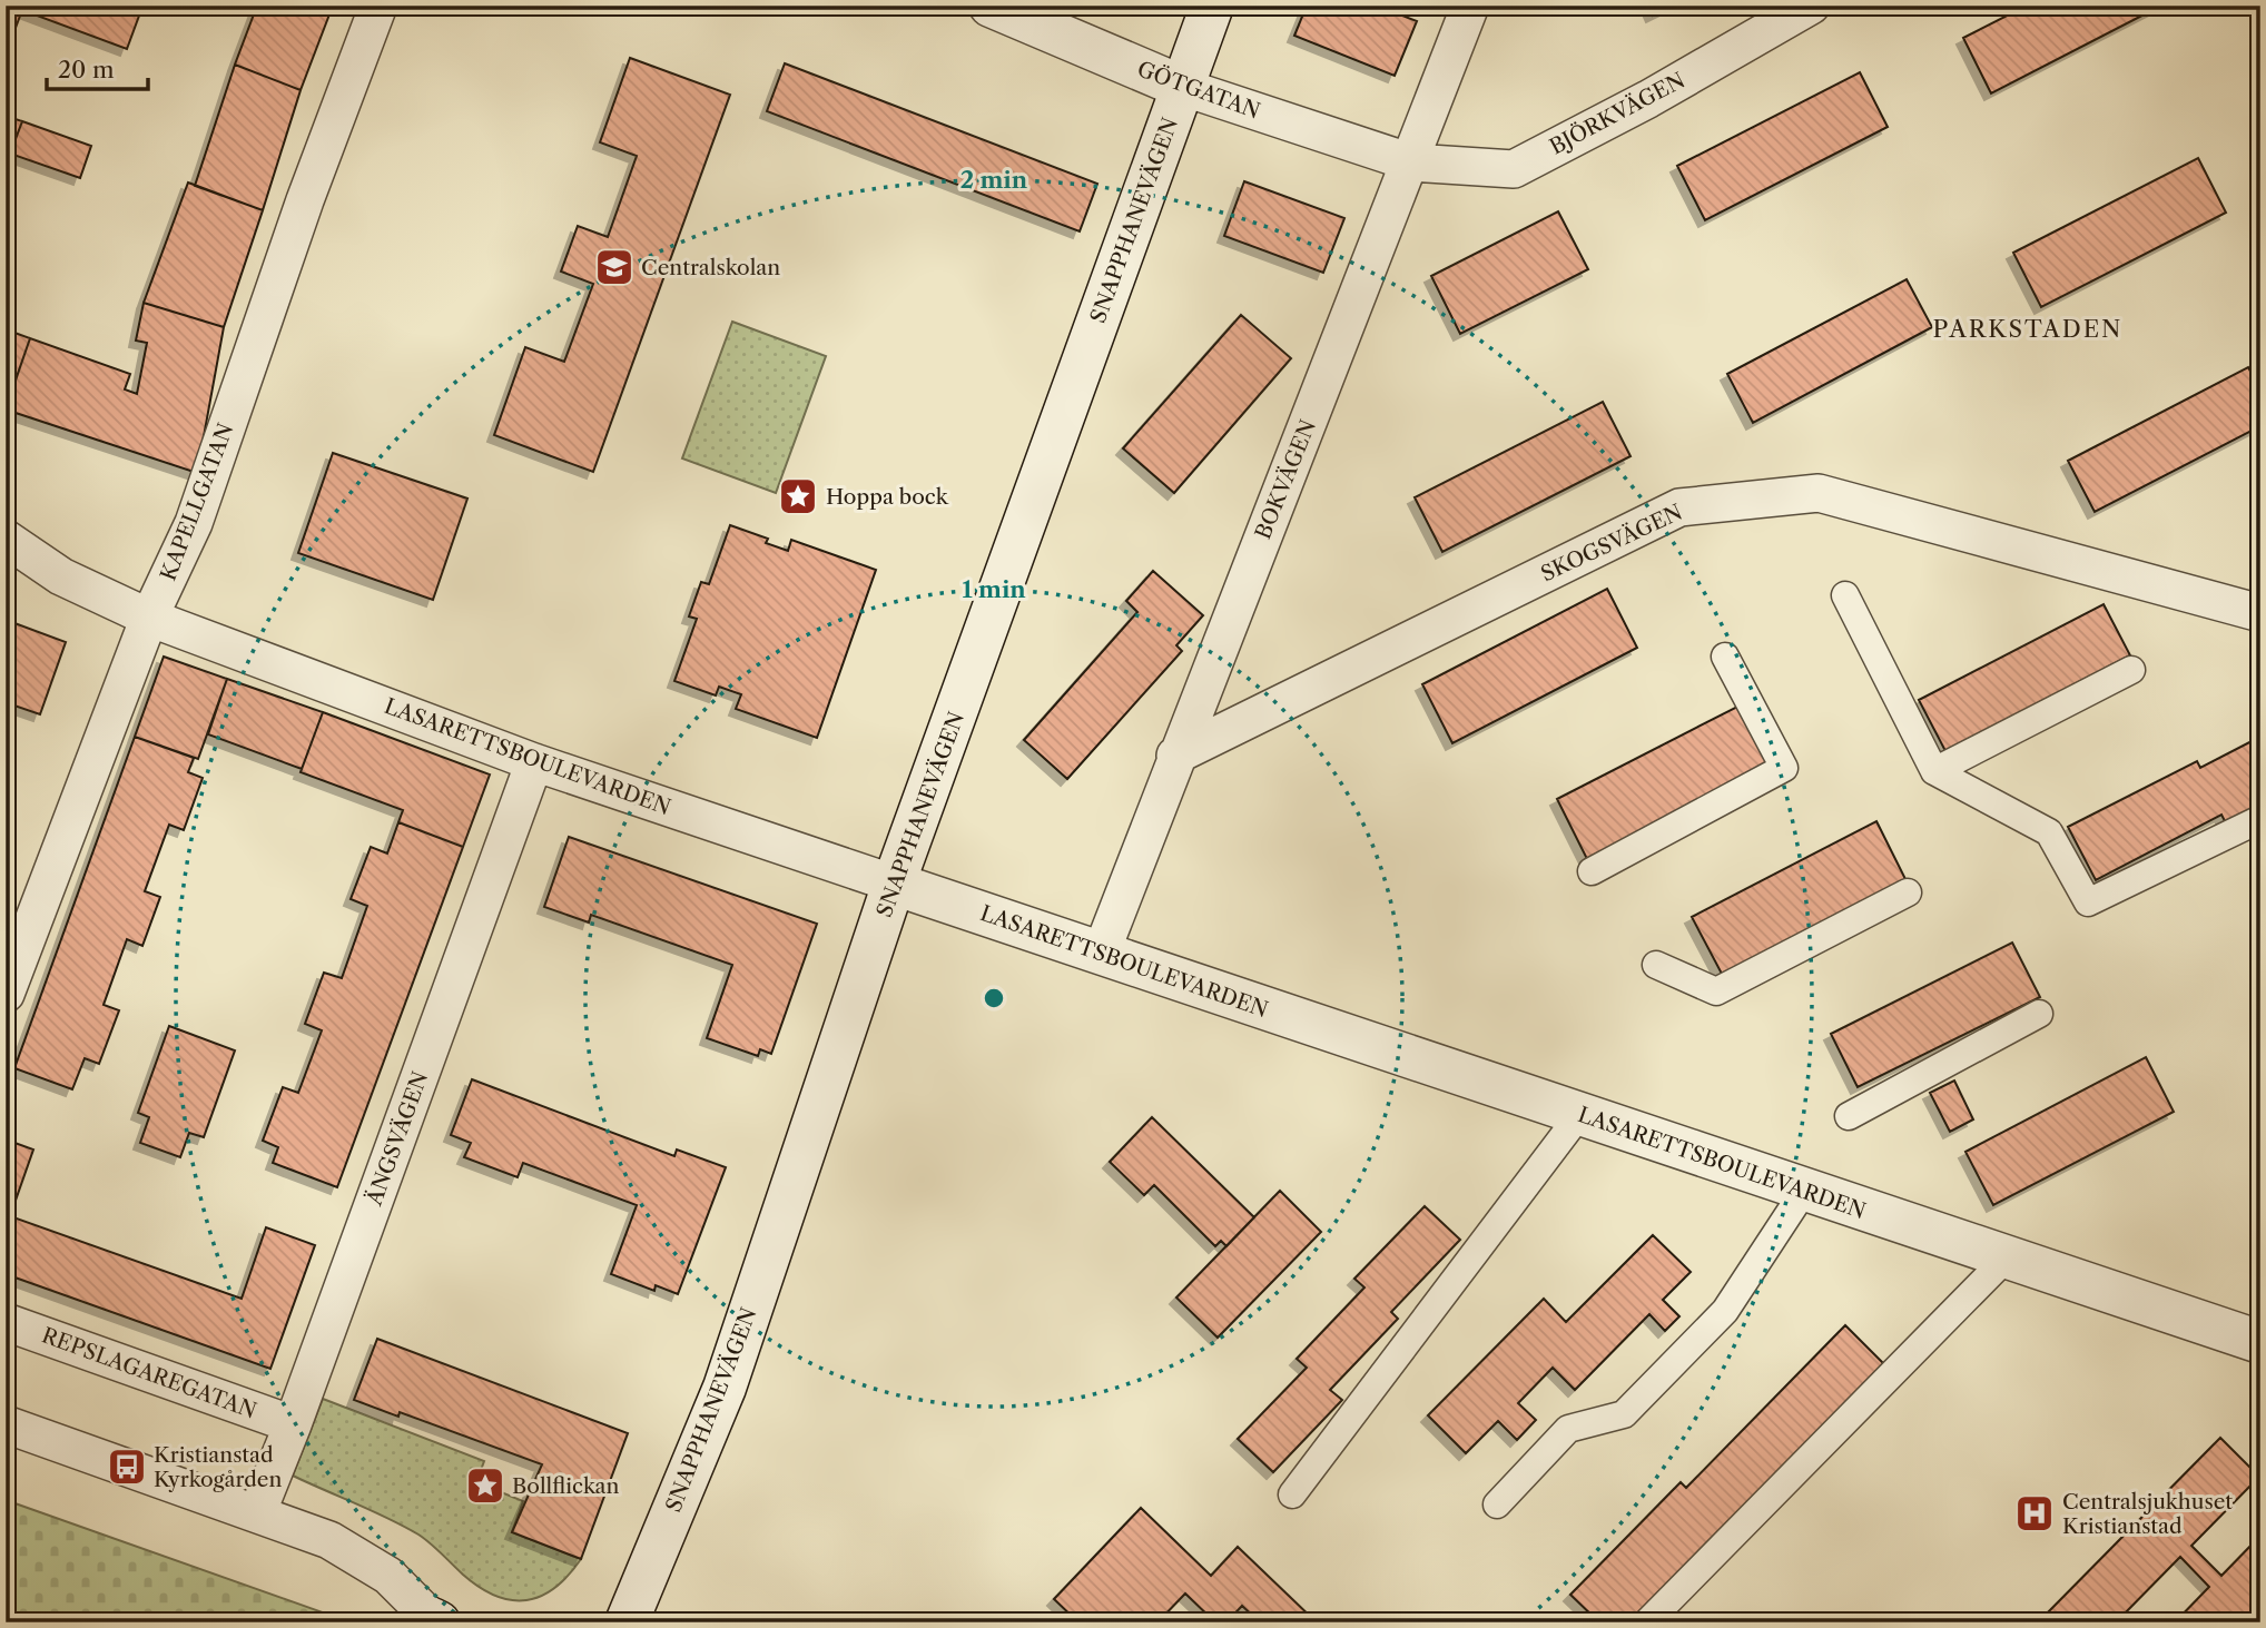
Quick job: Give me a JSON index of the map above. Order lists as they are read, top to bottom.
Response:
{
  "streets": {
    "main road": ["GÖTGATAN", "SNAPPHANEVÄGEN", "LASARETTSBOULEVARDEN"],
    "street": [
      "BJÖRKVÄGEN",
      "BOKVÄGEN",
      "KAPELLGATAN",
      "SKOGSVÄGEN",
      "ÄNGSVÄGEN",
      "REPSLAGAREGATAN"
    ]
  },
  "crossings": [
    ["GÖTGATAN", "BJÖRKVÄGEN"],
    ["GÖTGATAN", "SNAPPHANEVÄGEN"],
    ["GÖTGATAN", "BOKVÄGEN"],
    ["BJÖRKVÄGEN", "BOKVÄGEN"],
    ["SNAPPHANEVÄGEN", "LASARETTSBOULEVARDEN"],
    ["BOKVÄGEN", "SKOGSVÄGEN"],
    ["BOKVÄGEN", "LASARETTSBOULEVARDEN"],
    ["KAPELLGATAN", "LASARETTSBOULEVARDEN"],
    ["LASARETTSBOULEVARDEN", "ÄNGSVÄGEN"],
    ["ÄNGSVÄGEN", "REPSLAGAREGATAN"]
  ],
  "districts": ["PARKSTADEN"],
  "places": {
    "school or university": ["Centralskolan"],
    "place": ["Hoppa bock", "Bollflickan"],
    "bus stop": ["Kristianstad Kyrkogården"],
    "hospital": ["Centralsjukhuset Kristianstad"]
  },
  "scale_bar": "20 m",
  "rings": ["2 min", "1 min"]
}
